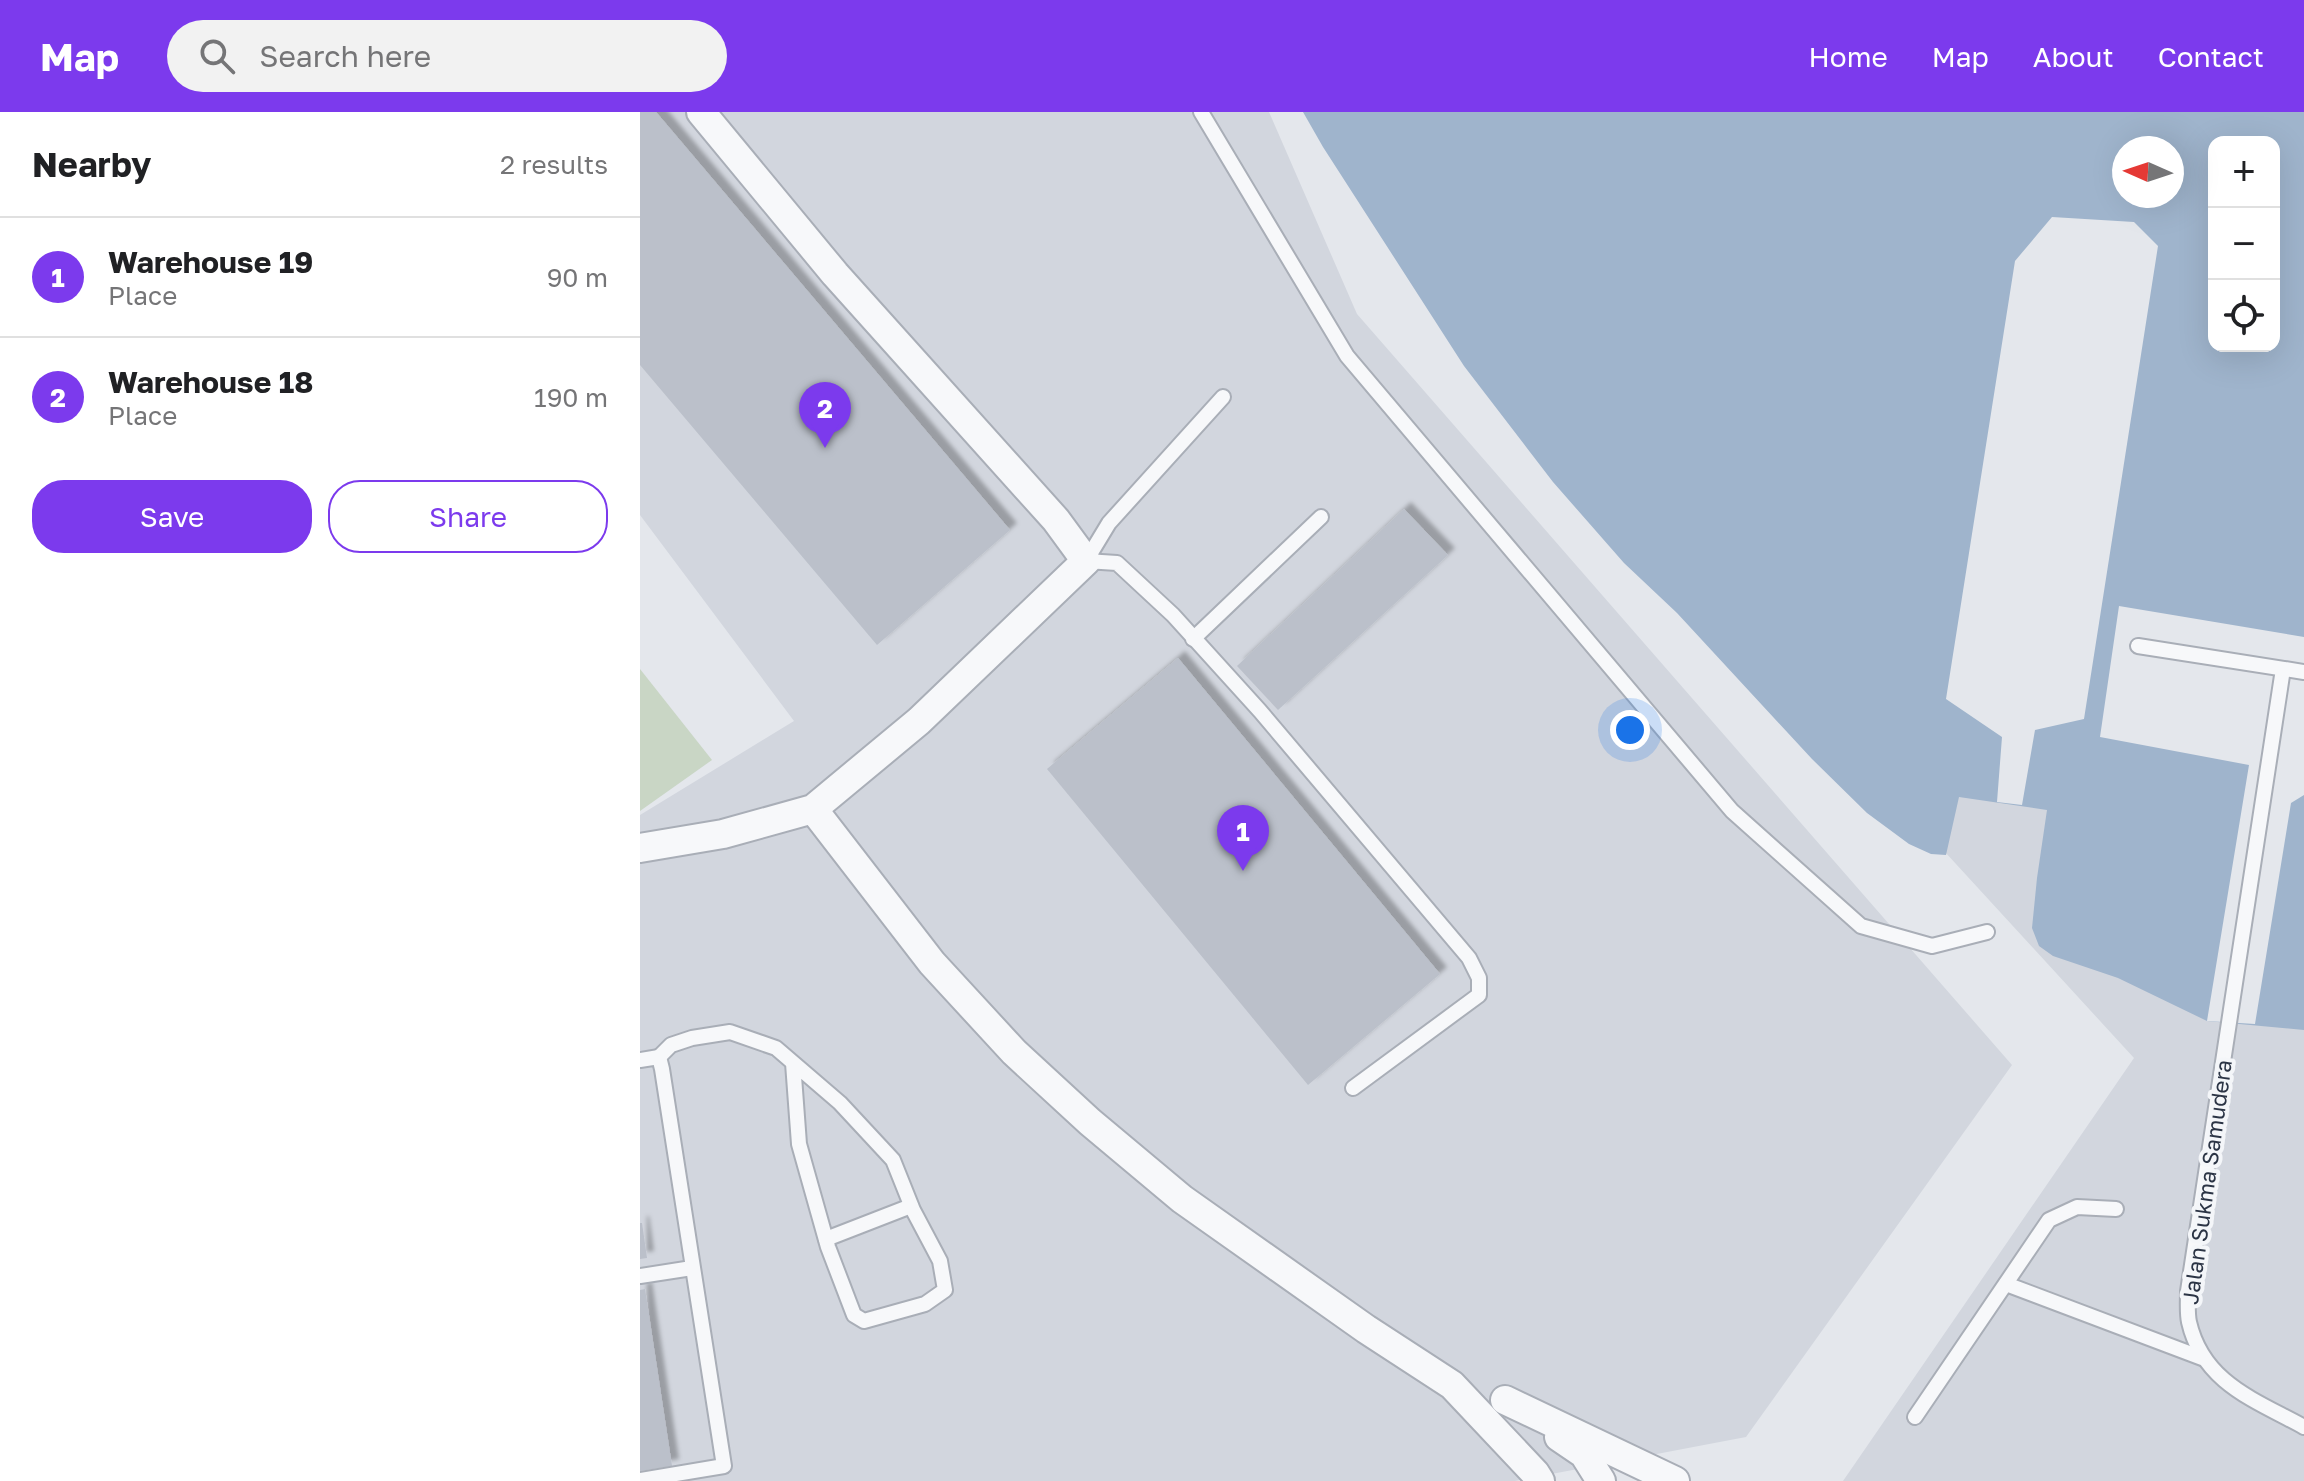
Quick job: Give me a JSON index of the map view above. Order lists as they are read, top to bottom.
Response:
{
  "streets": {
    "lane": ["Jalan Sukma Samudera"]
  },
  "north": "left",
  "page": {
    "header": "Map",
    "search": "Search here",
    "nav": [
      "Home",
      "Map",
      "About",
      "Contact"
    ],
    "heading": ["Nearby", "2 results"],
    "map_buttons": ["+", "−"],
    "list": [
      {
        "mark": "1",
        "name": "Warehouse 19",
        "note": "Place",
        "value": "90 m"
      },
      {
        "mark": "2",
        "name": "Warehouse 18",
        "note": "Place",
        "value": "190 m"
      }
    ],
    "pins": ["2", "1"],
    "buttons": ["Save", "Share"]
  }
}
